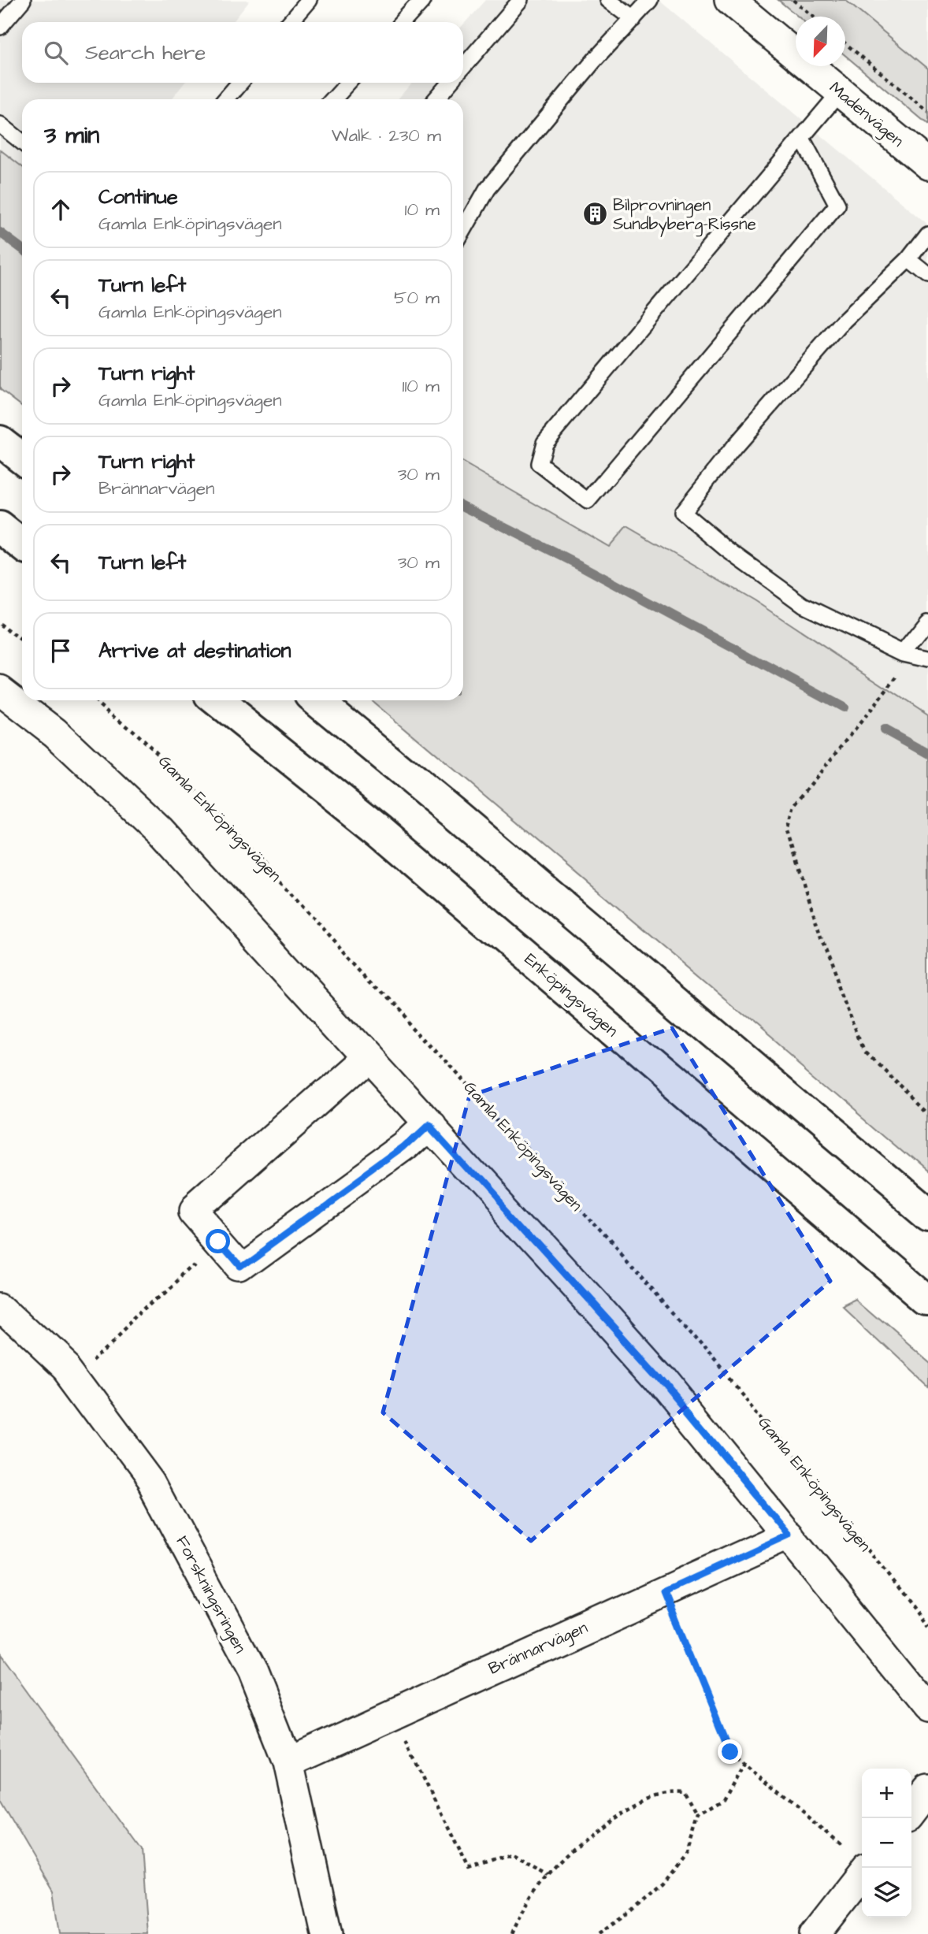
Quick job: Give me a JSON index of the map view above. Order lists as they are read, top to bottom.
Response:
{
  "streets": {
    "main road": ["Enköpingsvägen"],
    "street": ["Madenvägen", "Forskningsringen", "Brännarvägen"],
    "path": ["Gamla Enköpingsvägen"]
  },
  "crossings": [
    ["Forskningsringen", "Brännarvägen"]
  ],
  "places": {
    "building": ["Bilprovningen Sundbyberg-Rissne"]
  },
  "north": "bottom left",
  "page": {
    "search": "Search here",
    "heading": ["3 min", "Walk · 230 m"],
    "list": [
      ["Continue", "Gamla Enköpingsvägen", "10 m"],
      ["Turn left", "Gamla Enköpingsvägen", "50 m"],
      ["Turn right", "Gamla Enköpingsvägen", "110 m"],
      ["Turn right", "Brännarvägen", "30 m"],
      ["Turn left", "30 m"],
      "Arrive at destination"
    ],
    "map_buttons": ["+", "−"]
  }
}
